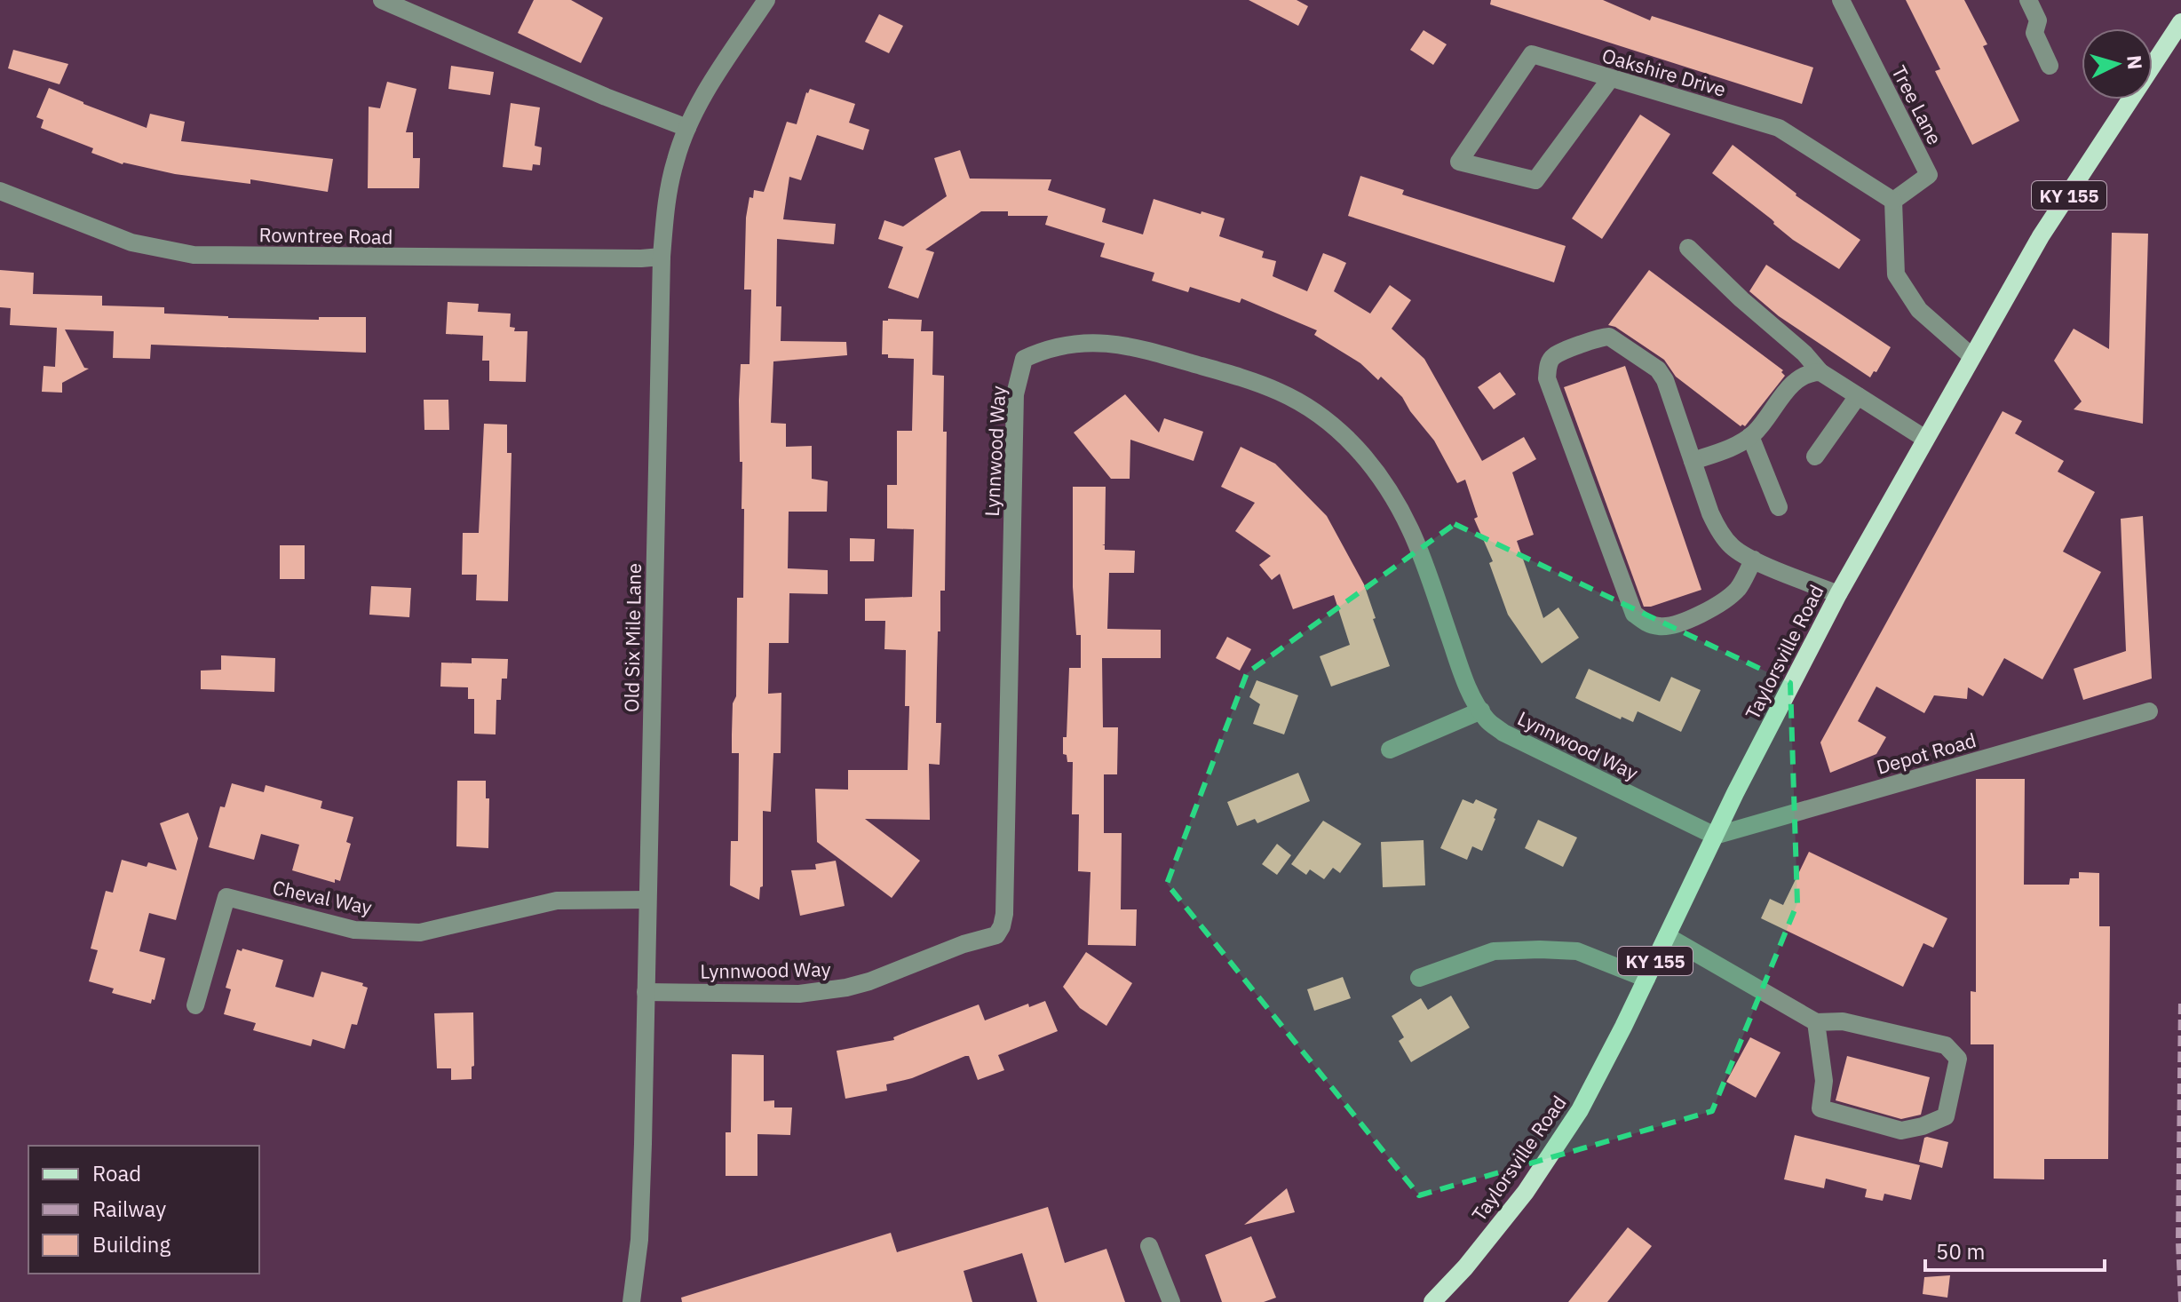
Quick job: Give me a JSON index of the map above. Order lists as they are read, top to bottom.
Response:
{
  "streets": {
    "main road": ["KY 155", "Taylorsville Road"],
    "street": [
      "Oakshire Drive",
      "Tree Lane",
      "Rowntree Road",
      "Lynnwood Way",
      "Old Six Mile Lane",
      "Depot Road",
      "Cheval Way"
    ]
  },
  "crossings": [
    ["Oakshire Drive", "Tree Lane"],
    ["Rowntree Road", "Old Six Mile Lane"],
    ["Lynnwood Way", "Old Six Mile Lane"],
    ["Lynnwood Way", "Taylorsville Road"],
    ["Lynnwood Way", "Depot Road"],
    ["Old Six Mile Lane", "Cheval Way"],
    ["Taylorsville Road", "Depot Road"]
  ],
  "legend": ["Road", "Railway", "Building"],
  "scale_bar": "50 m",
  "north": "right"
}
